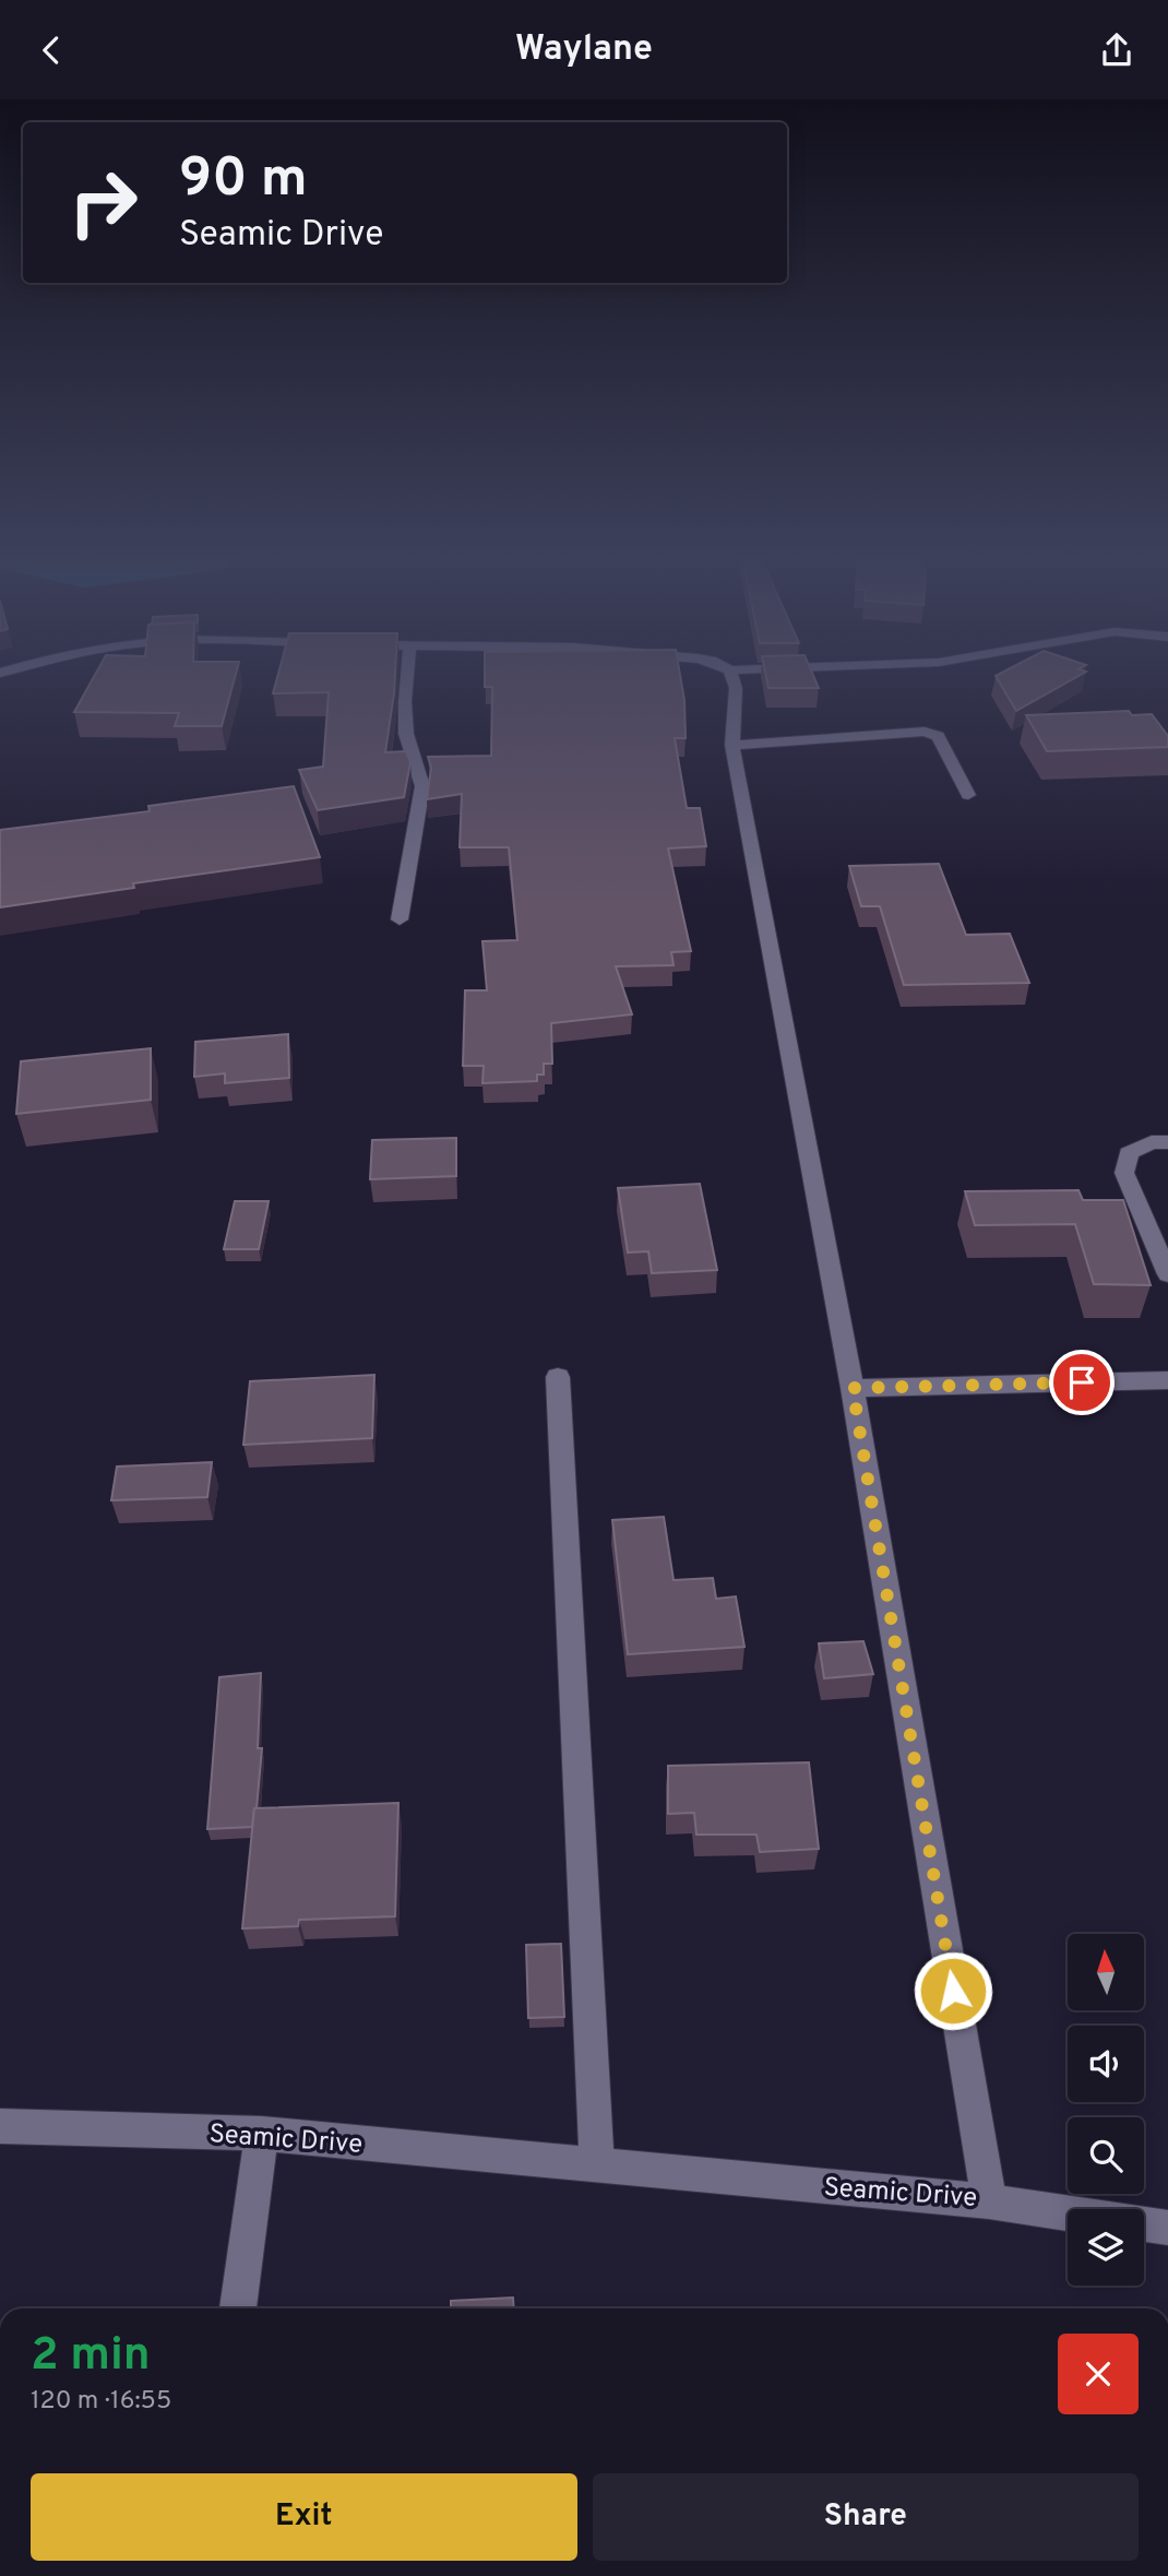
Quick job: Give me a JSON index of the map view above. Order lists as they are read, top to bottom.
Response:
{
  "streets": {
    "street": ["Seamic Drive"]
  },
  "north": "top",
  "page": {
    "header": "Waylane",
    "turn": ["90 m", "Seamic Drive"],
    "heading": ["2 min", "120 m · 16:55"],
    "buttons": ["Exit", "Share"]
  }
}
